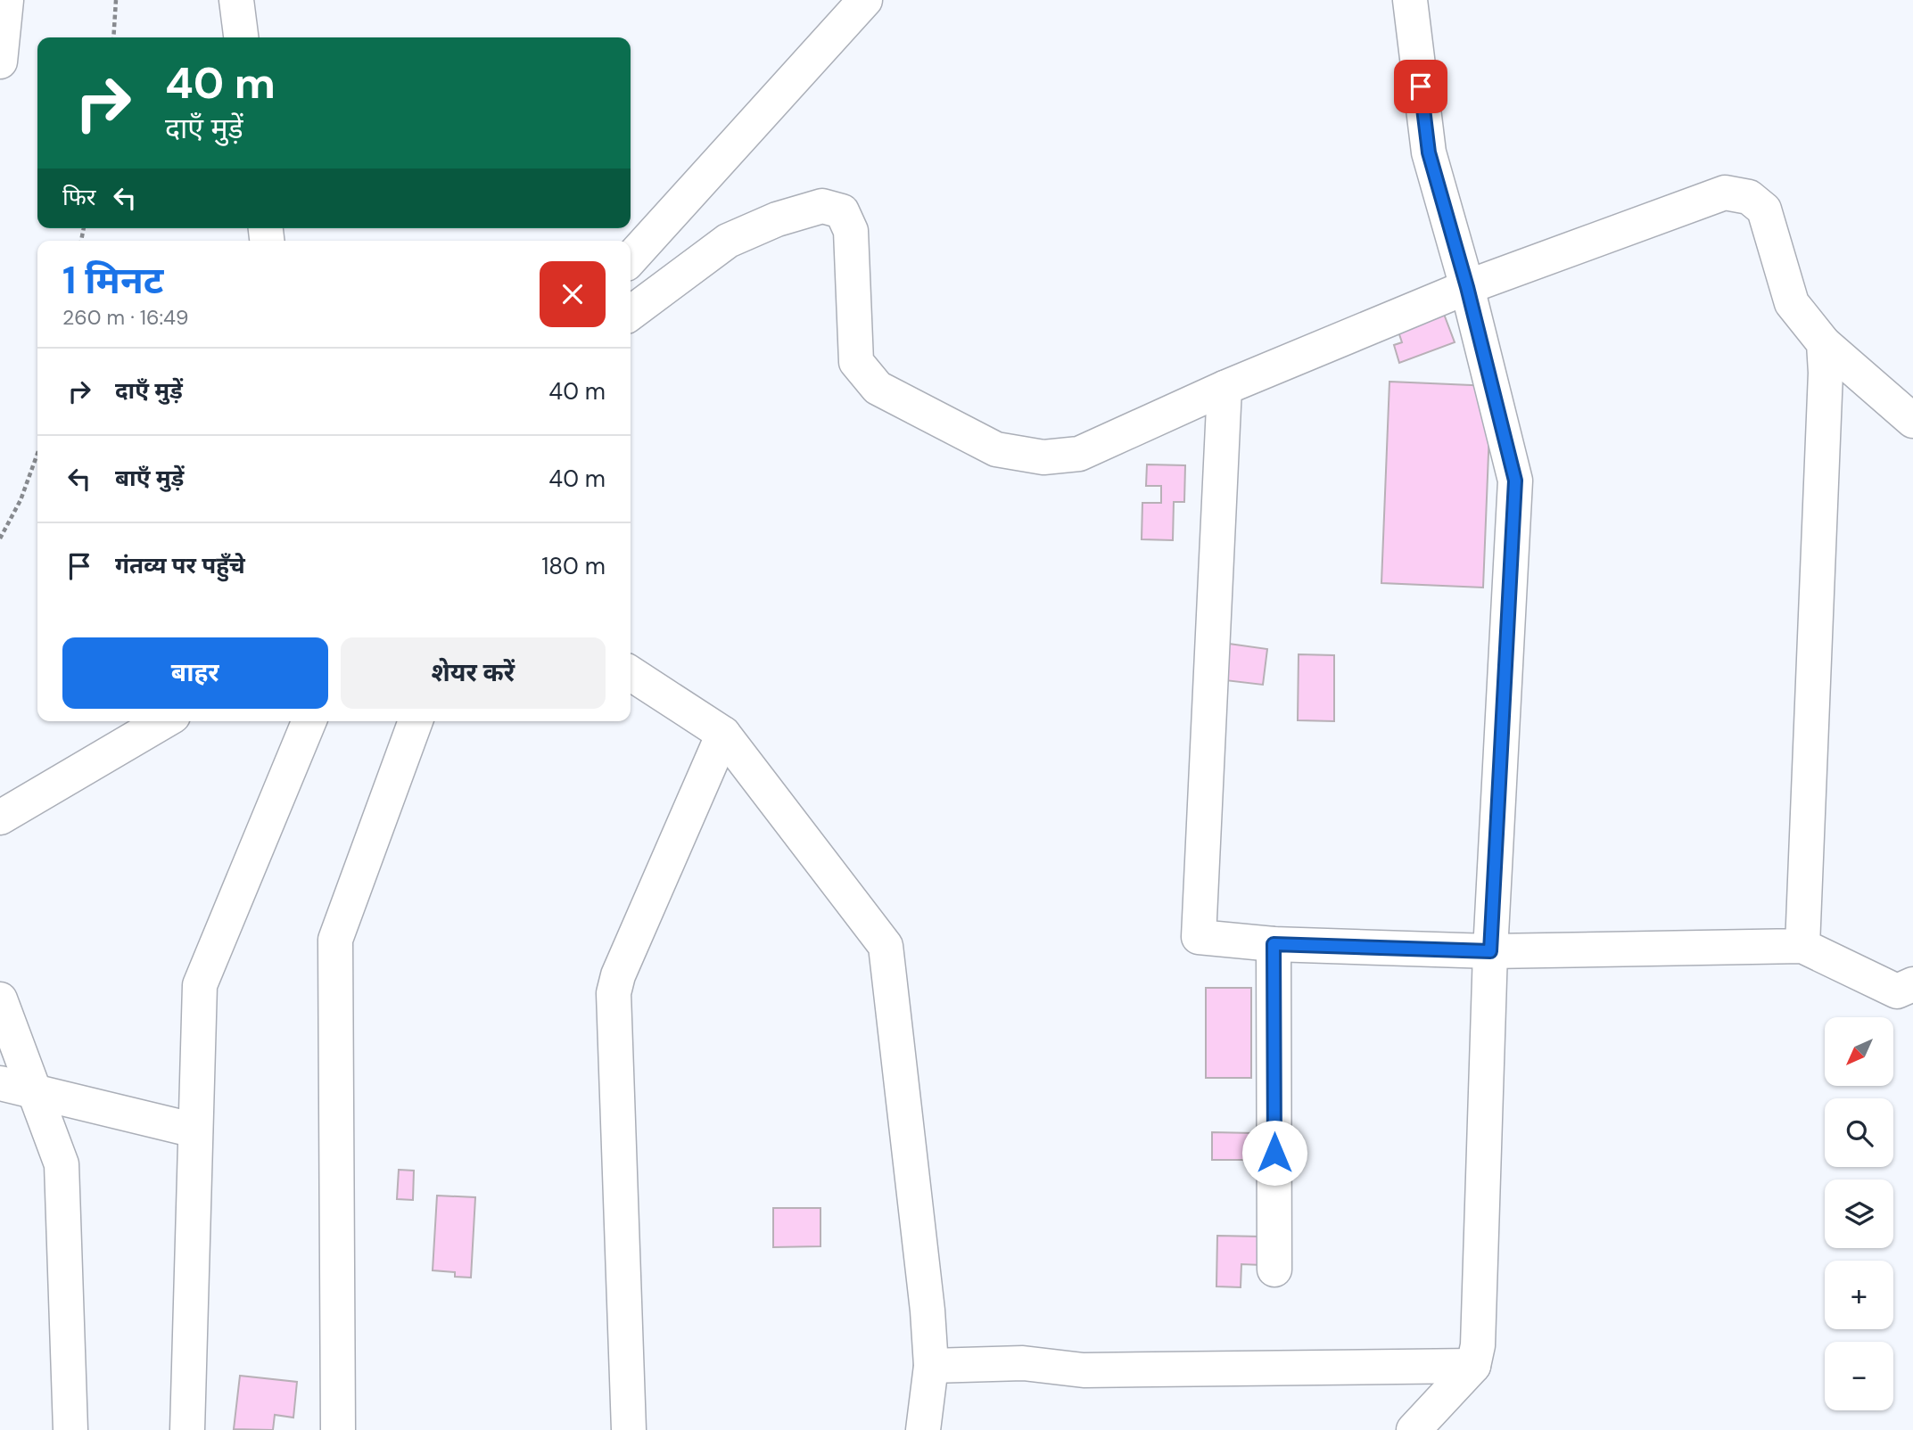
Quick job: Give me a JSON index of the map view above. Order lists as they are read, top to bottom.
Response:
{
  "north": "bottom left",
  "page": {
    "turn": ["40 m", "दाएँ मुड़ें"],
    "then": "फिर",
    "heading": ["1 मिनट", "260 m · 16:49"],
    "list": [
      {
        "name": "दाएँ मुड़ें",
        "value": "40 m"
      },
      {
        "name": "बाएँ मुड़ें",
        "value": "40 m"
      },
      {
        "name": "गंतव्य पर पहुँचे",
        "value": "180 m"
      }
    ],
    "buttons": ["बाहर", "शेयर करें"],
    "map_buttons": ["+", "−"]
  }
}
